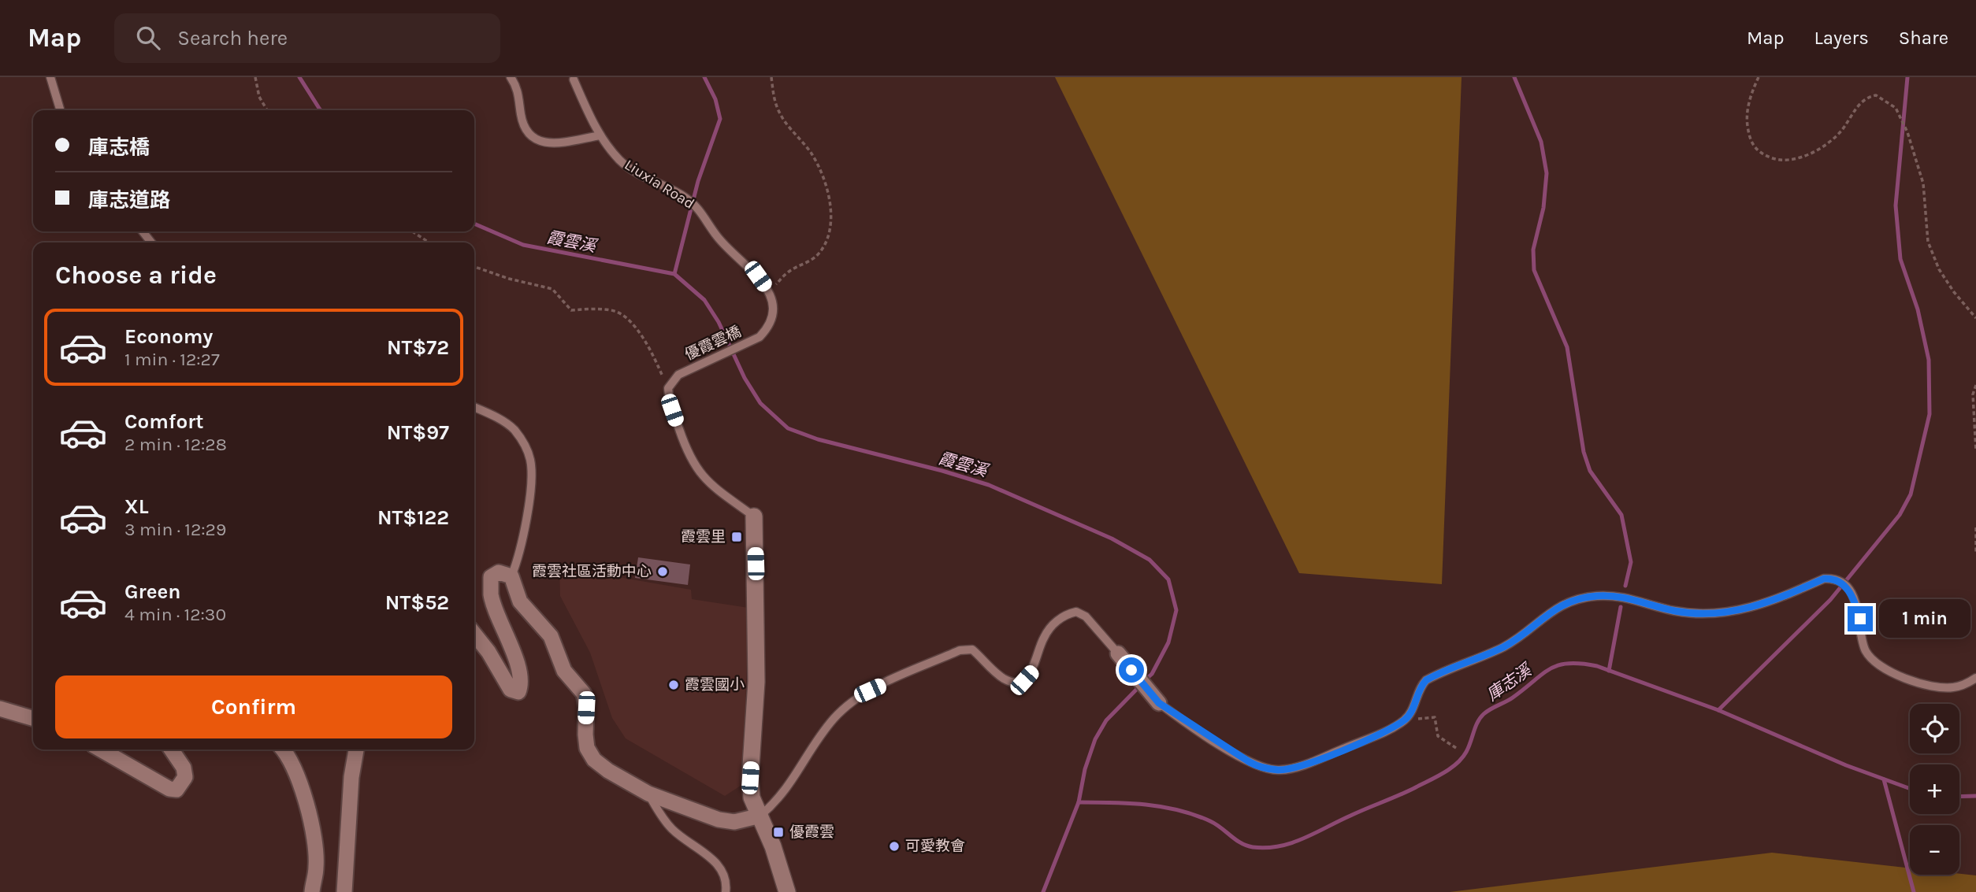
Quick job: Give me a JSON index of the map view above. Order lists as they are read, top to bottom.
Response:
{
  "streets": {
    "lane": ["Liuxia Road", "優霞雲橋"]
  },
  "crossings": [
    ["Liuxia Road", "優霞雲橋"]
  ],
  "water": ["霞雲溪", "庫志溪"],
  "places": {
    "transit": ["霞雲里", "優霞雲"],
    "other": ["霞雲社區活動中心", "霞雲國小", "可愛教會"]
  },
  "page": {
    "header": "Map",
    "search": "Search here",
    "nav": ["Map", "Layers", "Share"],
    "banner": ["庫志橋", "庫志道路"],
    "heading": "Choose a ride",
    "list": [
      {
        "name": "Economy",
        "note": "1 min · 12:27",
        "value": "NT$72"
      },
      {
        "name": "Comfort",
        "note": "2 min · 12:28",
        "value": "NT$97"
      },
      {
        "name": "XL",
        "note": "3 min · 12:29",
        "value": "NT$122"
      },
      {
        "name": "Green",
        "note": "4 min · 12:30",
        "value": "NT$52"
      }
    ],
    "bubble": "1 min",
    "buttons": "Confirm",
    "map_buttons": ["+", "−"]
  }
}
